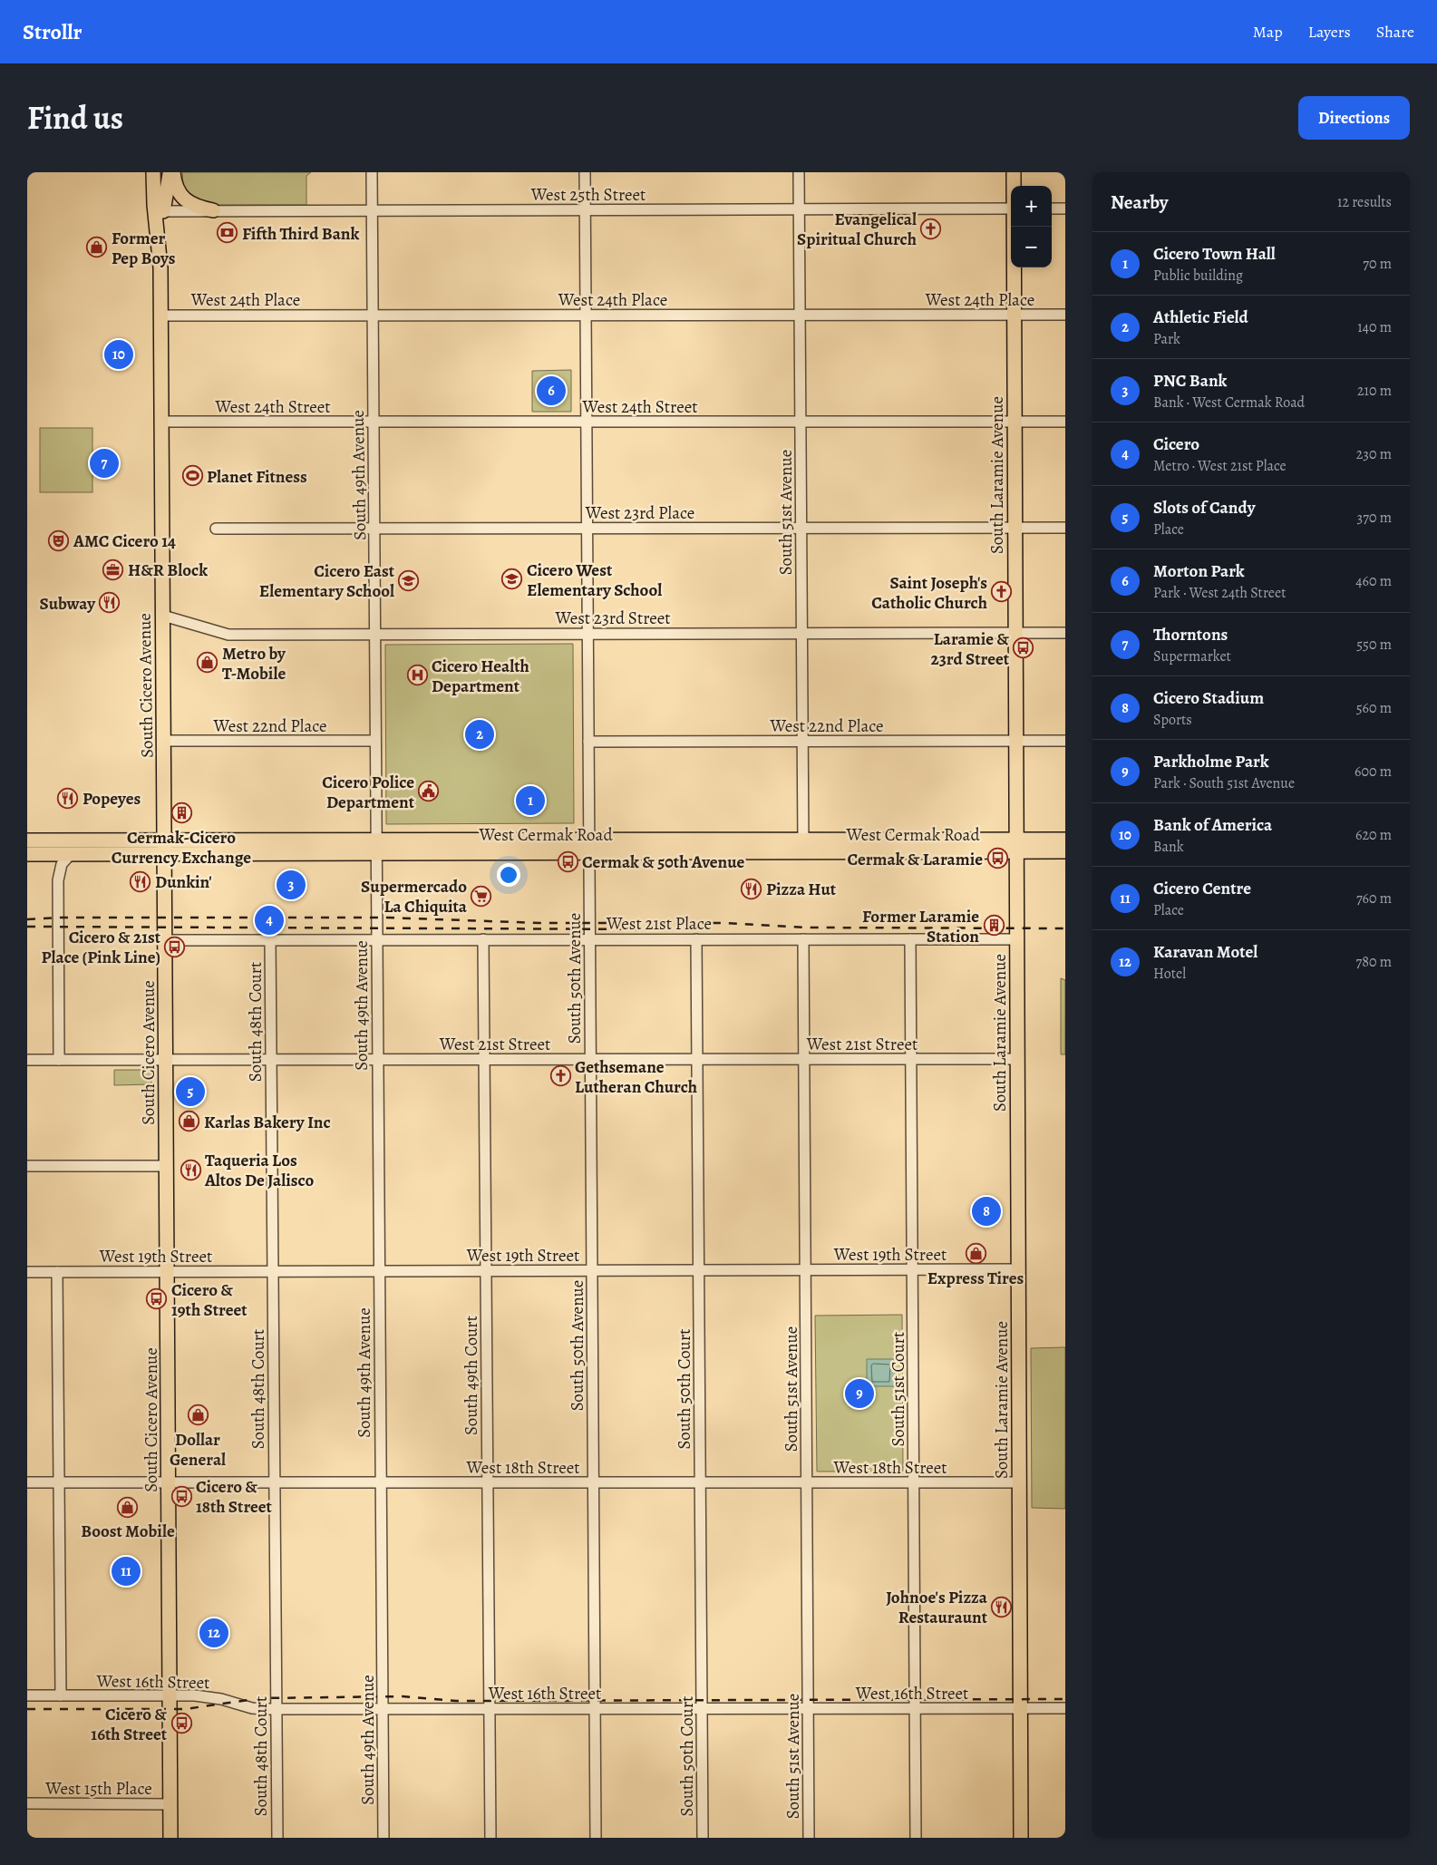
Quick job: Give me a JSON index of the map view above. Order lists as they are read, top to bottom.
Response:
{
  "streets": {
    "main road": ["South Laramie Avenue", "South Cicero Avenue", "West Cermak Road"],
    "street": [
      "West 25th Street",
      "West 24th Place",
      "West 24th Street",
      "South 49th Avenue",
      "West 23rd Place",
      "South 51st Avenue",
      "West 23rd Street",
      "West 22nd Place",
      "West 21st Place",
      "South 50th Avenue",
      "South 48th Court",
      "West 21st Street",
      "West 19th Street",
      "South 49th Court",
      "South 50th Court",
      "South 51st Court",
      "West 18th Street",
      "West 16th Street",
      "West 15th Place"
    ]
  },
  "crossings": [
    ["West 25th Street", "South 49th Avenue"],
    ["West 25th Street", "South 51st Avenue"],
    ["West 25th Street", "South Cicero Avenue"],
    ["West 25th Street", "South 50th Avenue"],
    ["West 24th Place", "South 49th Avenue"],
    ["West 24th Place", "South Laramie Avenue"],
    ["West 24th Place", "South 51st Avenue"],
    ["West 24th Place", "South Cicero Avenue"],
    ["West 24th Place", "South 50th Avenue"],
    ["West 24th Street", "South 49th Avenue"],
    ["West 24th Street", "South Laramie Avenue"],
    ["West 24th Street", "South 51st Avenue"],
    ["West 24th Street", "South Cicero Avenue"],
    ["West 24th Street", "South 50th Avenue"],
    ["South 49th Avenue", "West 23rd Place"],
    ["South 49th Avenue", "West 23rd Street"],
    ["South 49th Avenue", "West 22nd Place"],
    ["South 49th Avenue", "West Cermak Road"],
    ["South 49th Avenue", "West 21st Place"],
    ["South 49th Avenue", "West 21st Street"],
    ["South 49th Avenue", "West 19th Street"],
    ["South 49th Avenue", "West 18th Street"],
    ["South 49th Avenue", "West 16th Street"],
    ["South Laramie Avenue", "West 23rd Place"],
    ["South Laramie Avenue", "West 23rd Street"],
    ["South Laramie Avenue", "West 22nd Place"],
    ["South Laramie Avenue", "West Cermak Road"],
    ["South Laramie Avenue", "West 21st Place"],
    ["South Laramie Avenue", "West 21st Street"],
    ["South Laramie Avenue", "West 19th Street"],
    ["South Laramie Avenue", "West 18th Street"],
    ["South Laramie Avenue", "West 16th Street"],
    ["West 23rd Place", "South 51st Avenue"],
    ["West 23rd Place", "South 50th Avenue"],
    ["South 51st Avenue", "West 23rd Street"],
    ["South 51st Avenue", "West 22nd Place"],
    ["South 51st Avenue", "West Cermak Road"],
    ["South 51st Avenue", "West 21st Place"],
    ["South 51st Avenue", "West 21st Street"],
    ["South 51st Avenue", "West 19th Street"],
    ["South 51st Avenue", "West 18th Street"],
    ["South 51st Avenue", "West 16th Street"],
    ["West 23rd Street", "South Cicero Avenue"],
    ["West 23rd Street", "South 50th Avenue"],
    ["South Cicero Avenue", "West 22nd Place"],
    ["South Cicero Avenue", "West Cermak Road"],
    ["South Cicero Avenue", "West 21st Place"],
    ["South Cicero Avenue", "West 21st Street"],
    ["South Cicero Avenue", "West 19th Street"],
    ["South Cicero Avenue", "West 18th Street"],
    ["South Cicero Avenue", "West 16th Street"],
    ["South Cicero Avenue", "West 15th Place"],
    ["West 22nd Place", "South 50th Avenue"],
    ["West Cermak Road", "South 50th Avenue"],
    ["West 21st Place", "South 50th Avenue"],
    ["West 21st Place", "South 48th Court"],
    ["West 21st Place", "South 49th Court"],
    ["West 21st Place", "South 50th Court"],
    ["West 21st Place", "South 51st Court"],
    ["South 50th Avenue", "West 21st Street"],
    ["South 50th Avenue", "West 19th Street"],
    ["South 50th Avenue", "West 18th Street"],
    ["South 50th Avenue", "West 16th Street"],
    ["South 48th Court", "West 21st Street"],
    ["South 48th Court", "West 19th Street"],
    ["South 48th Court", "West 18th Street"],
    ["South 48th Court", "West 16th Street"],
    ["West 21st Street", "South 49th Court"],
    ["West 21st Street", "South 50th Court"],
    ["West 21st Street", "South 51st Court"],
    ["West 19th Street", "South 49th Court"],
    ["West 19th Street", "South 50th Court"],
    ["West 19th Street", "South 51st Court"],
    ["South 49th Court", "West 18th Street"],
    ["South 49th Court", "West 16th Street"],
    ["South 50th Court", "West 18th Street"],
    ["South 50th Court", "West 16th Street"],
    ["South 51st Court", "West 18th Street"],
    ["South 51st Court", "West 16th Street"]
  ],
  "places": {
    "church": ["Evangelical Spiritual Church", "Saint Joseph's Catholic Church", "Gethsemane Lutheran Church"],
    "bank": ["Fifth Third Bank"],
    "shop": [
      "Former Pep Boys",
      "Metro by T-Mobile",
      "Karlas Bakery Inc",
      "Express Tires",
      "Dollar General",
      "Boost Mobile"
    ],
    "sports": ["Planet Fitness"],
    "theatre": ["AMC Cicero 14"],
    "office": ["H&R Block"],
    "school or university": ["Cicero West Elementary School", "Cicero East Elementary School"],
    "restaurant": [
      "Subway",
      "Popeyes",
      "Dunkin'",
      "Pizza Hut",
      "Taqueria Los Altos De Jalisco",
      "Johnoe's Pizza Restauraunt"
    ],
    "bus stop": [
      "Laramie & 23rd Street",
      "Cermak & Laramie",
      "Cermak & 50th Avenue",
      "Cicero & 21st Place (Pink Line)",
      "Cicero & 19th Street",
      "Cicero & 18th Street",
      "Cicero & 16th Street"
    ],
    "hospital": ["Cicero Health Department"],
    "public building": ["Cicero Police Department"],
    "building": ["Cermak-Cicero Currency Exchange", "Former Laramie Station"],
    "supermarket": ["Supermercado La Chiquita"]
  },
  "page": {
    "header": "Strollr",
    "nav": ["Map", "Layers", "Share"],
    "title": "Find us",
    "buttons": "Directions",
    "heading": ["Nearby", "12 results"],
    "map_buttons": ["+", "−"],
    "list": [
      {
        "mark": "1",
        "name": "Cicero Town Hall",
        "note": "Public building",
        "value": "70 m"
      },
      {
        "mark": "2",
        "name": "Athletic Field",
        "note": "Park",
        "value": "140 m"
      },
      {
        "mark": "3",
        "name": "PNC Bank",
        "note": "Bank · West Cermak Road",
        "value": "210 m"
      },
      {
        "mark": "4",
        "name": "Cicero",
        "note": "Metro · West 21st Place",
        "value": "230 m"
      },
      {
        "mark": "5",
        "name": "Slots of Candy",
        "note": "Place",
        "value": "370 m"
      },
      {
        "mark": "6",
        "name": "Morton Park",
        "note": "Park · West 24th Street",
        "value": "460 m"
      },
      {
        "mark": "7",
        "name": "Thorntons",
        "note": "Supermarket",
        "value": "550 m"
      },
      {
        "mark": "8",
        "name": "Cicero Stadium",
        "note": "Sports",
        "value": "560 m"
      },
      {
        "mark": "9",
        "name": "Parkholme Park",
        "note": "Park · South 51st Avenue",
        "value": "600 m"
      },
      {
        "mark": "10",
        "name": "Bank of America",
        "note": "Bank",
        "value": "620 m"
      },
      {
        "mark": "11",
        "name": "Cicero Centre",
        "note": "Place",
        "value": "760 m"
      },
      {
        "mark": "12",
        "name": "Karavan Motel",
        "note": "Hotel",
        "value": "780 m"
      }
    ],
    "pins": [
      "10",
      "6",
      "7",
      "2",
      "1",
      "3",
      "4",
      "5",
      "8",
      "9",
      "11",
      "12"
    ]
  }
}
